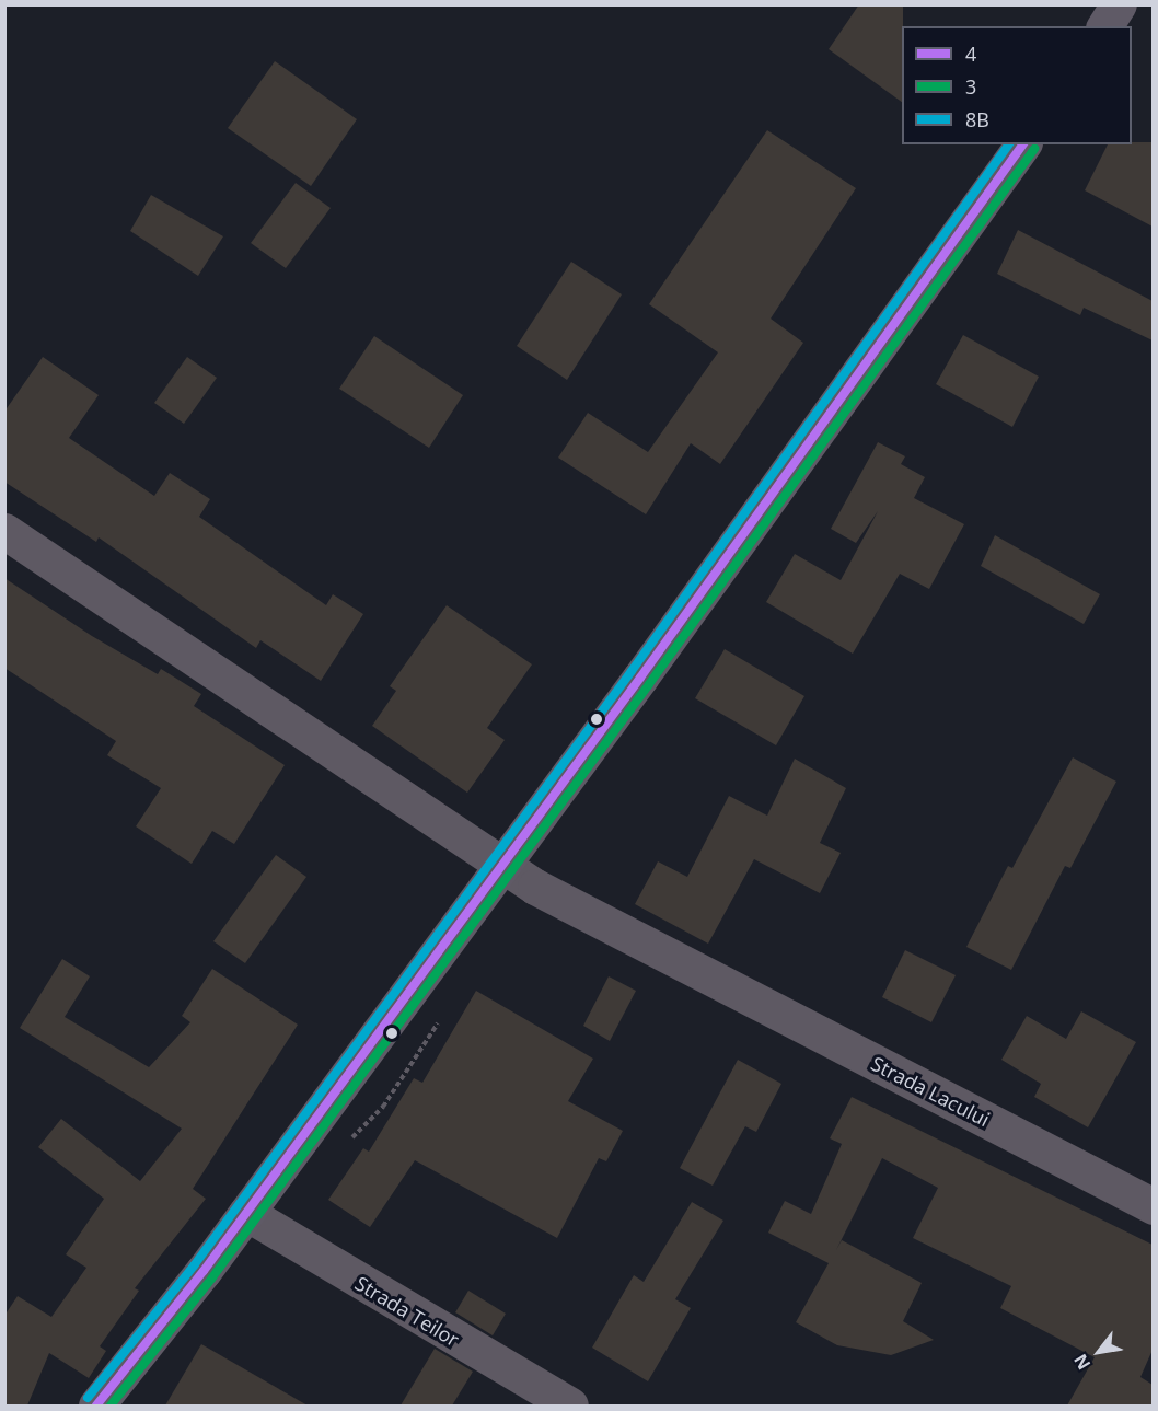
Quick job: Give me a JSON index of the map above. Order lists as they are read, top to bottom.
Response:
{
  "streets": {
    "street": ["Strada Lacului", "Strada Teilor"]
  },
  "lines": ["transit line 4", "transit line 8B", "transit line 3"],
  "legend": ["4", "3", "8B"],
  "north": "bottom left"
}
